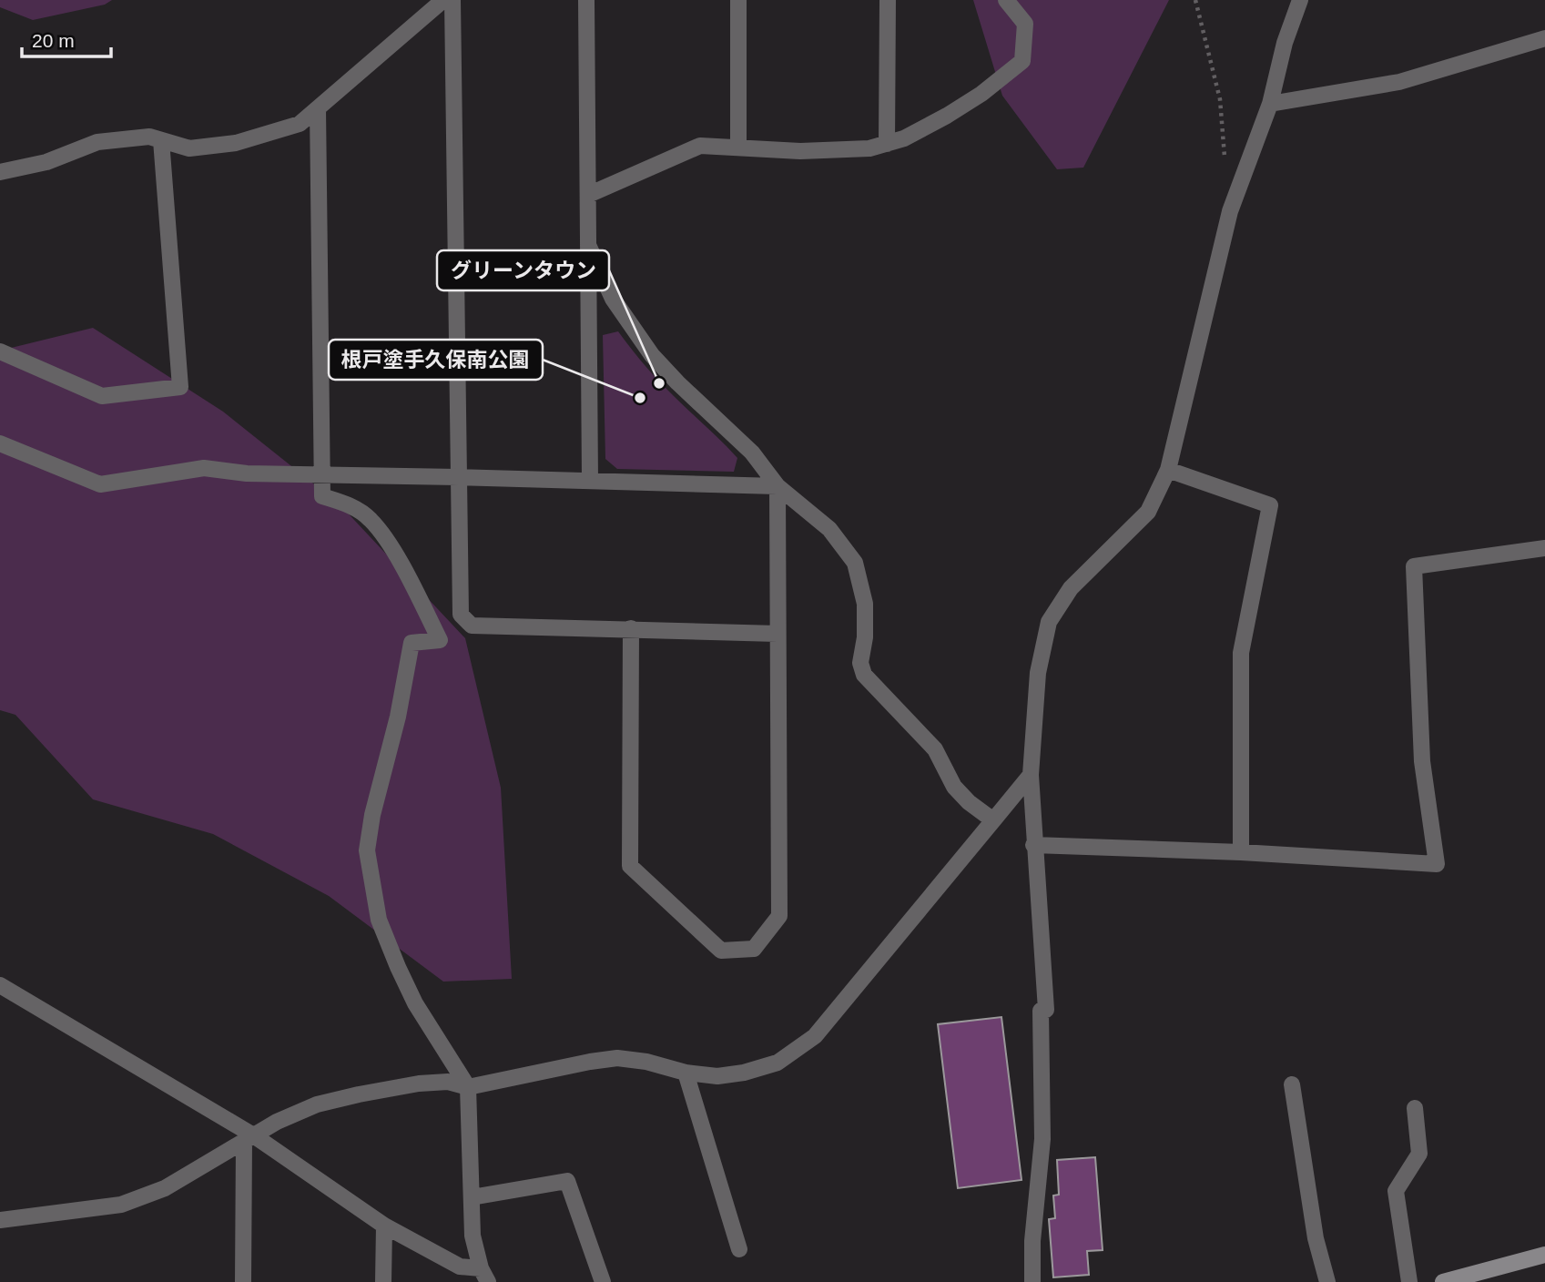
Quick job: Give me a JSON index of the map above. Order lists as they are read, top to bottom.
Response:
{
  "places": ["グリーンタウン", "根戸塗手久保南公園"],
  "scale_bar": "20 m"
}
